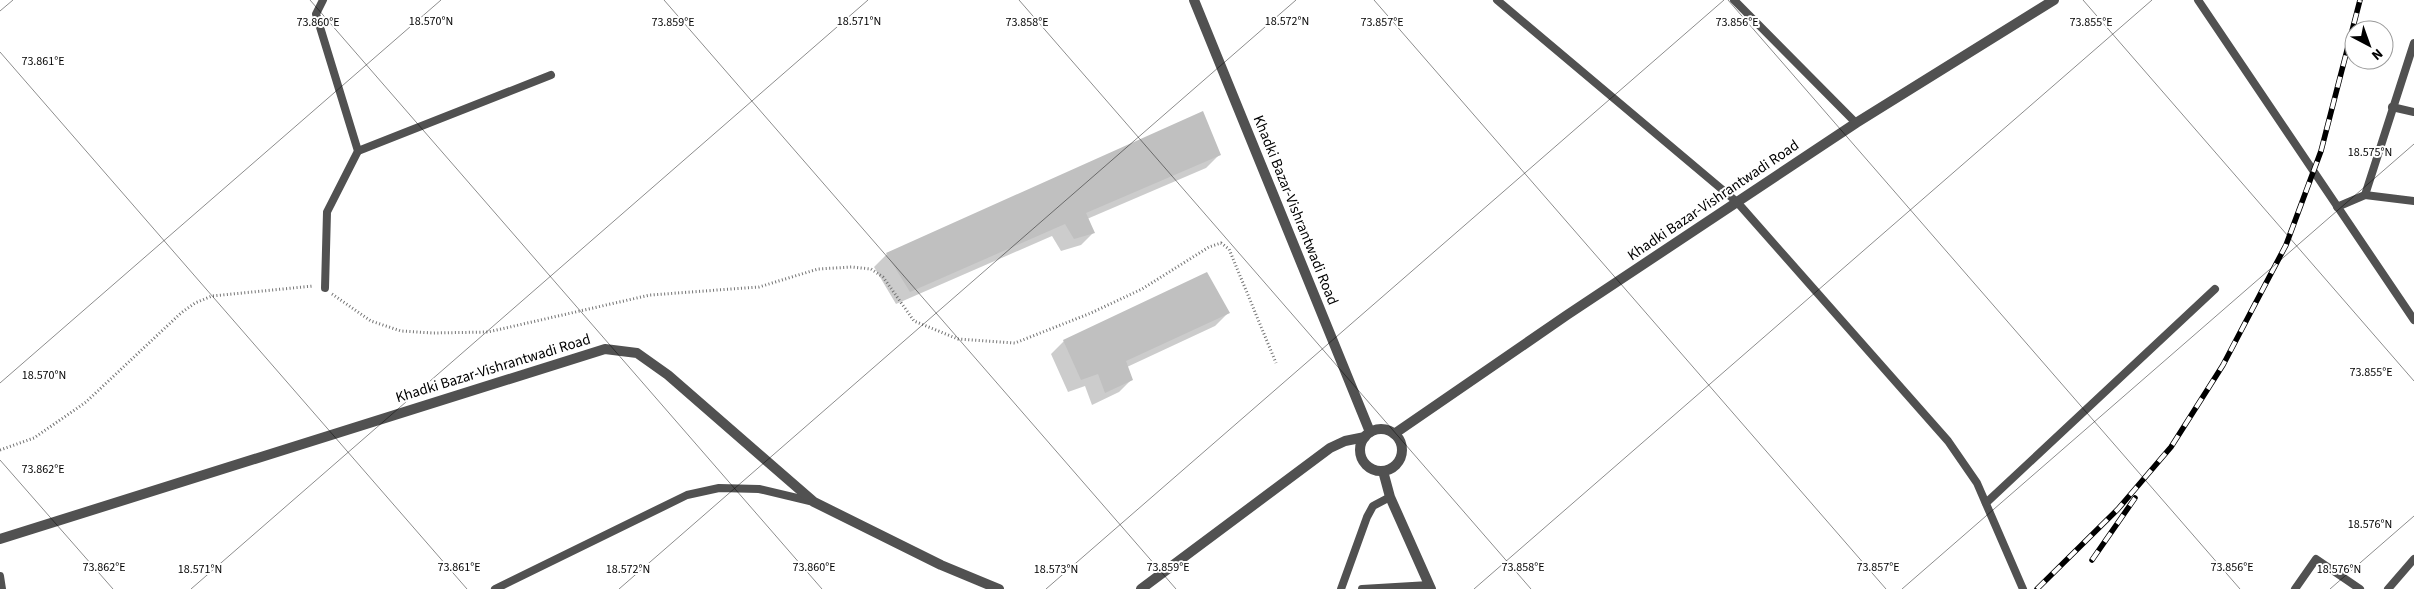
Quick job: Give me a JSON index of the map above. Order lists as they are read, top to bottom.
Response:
{
  "streets": {
    "street": ["Khadki Bazar-Vishrantwadi Road"]
  },
  "north": "bottom right",
  "coordinates": [
    "18.570°N",
    "18.571°N",
    "18.572°N",
    "73.860°E",
    "73.859°E",
    "73.858°E",
    "73.857°E",
    "73.856°E",
    "73.855°E",
    "73.861°E",
    "18.575°N",
    "73.862°E",
    "18.576°N",
    "18.573°N"
  ]
}
